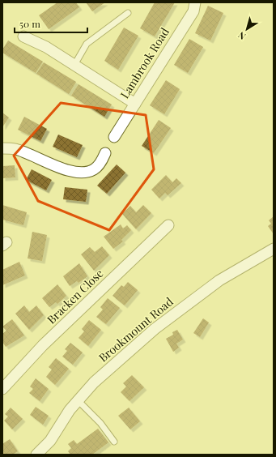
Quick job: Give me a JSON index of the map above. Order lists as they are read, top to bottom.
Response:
{
  "streets": {
    "street": ["Lambrook Road", "Bracken Close", "Brookmount Road"]
  },
  "scale_bar": "50 m",
  "north": "bottom left"
}
